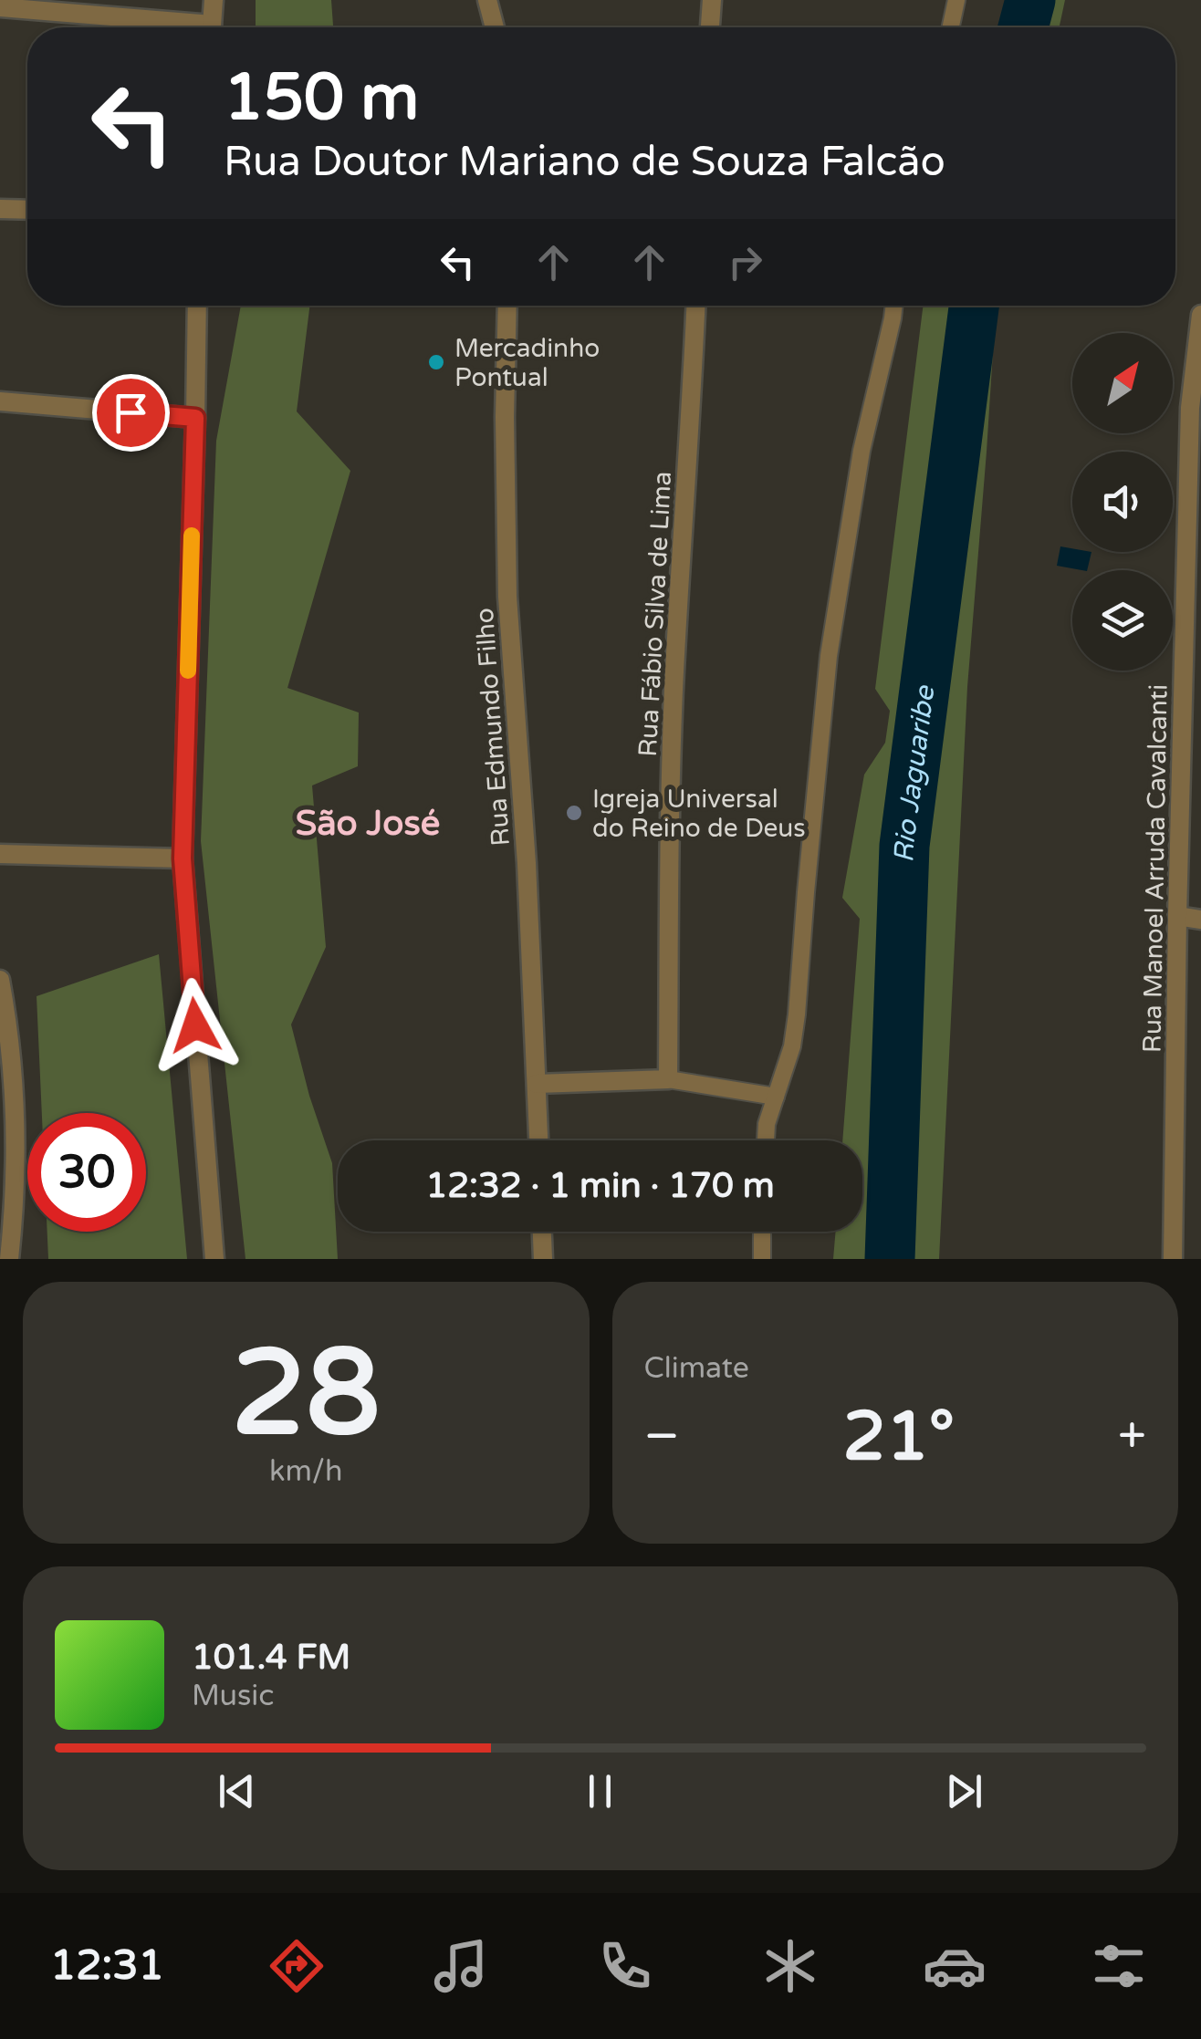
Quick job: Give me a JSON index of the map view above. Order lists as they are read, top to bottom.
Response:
{
  "streets": {
    "street": ["Rua Fábio Silva de Lima", "Rua Edmundo Filho", "Rua Manoel Arruda Cavalcanti"]
  },
  "districts": ["São José"],
  "water": ["Rio Jaguaribe"],
  "places": ["Mercadinho Pontual", "Igreja Universal do Reino de Deus"],
  "north": "top right",
  "page": {
    "turn": ["150 m", "Rua Doutor Mariano de Souza Falcão"],
    "limit": "30",
    "trip": "12:32 · 1 min · 170 m",
    "tile": [
      ["28", "km/h"],
      "Climate"
    ],
    "heat": ["−", "21°", "+"],
    "song": ["101.4 FM", "Music"],
    "tabs": "12:31"
  }
}
